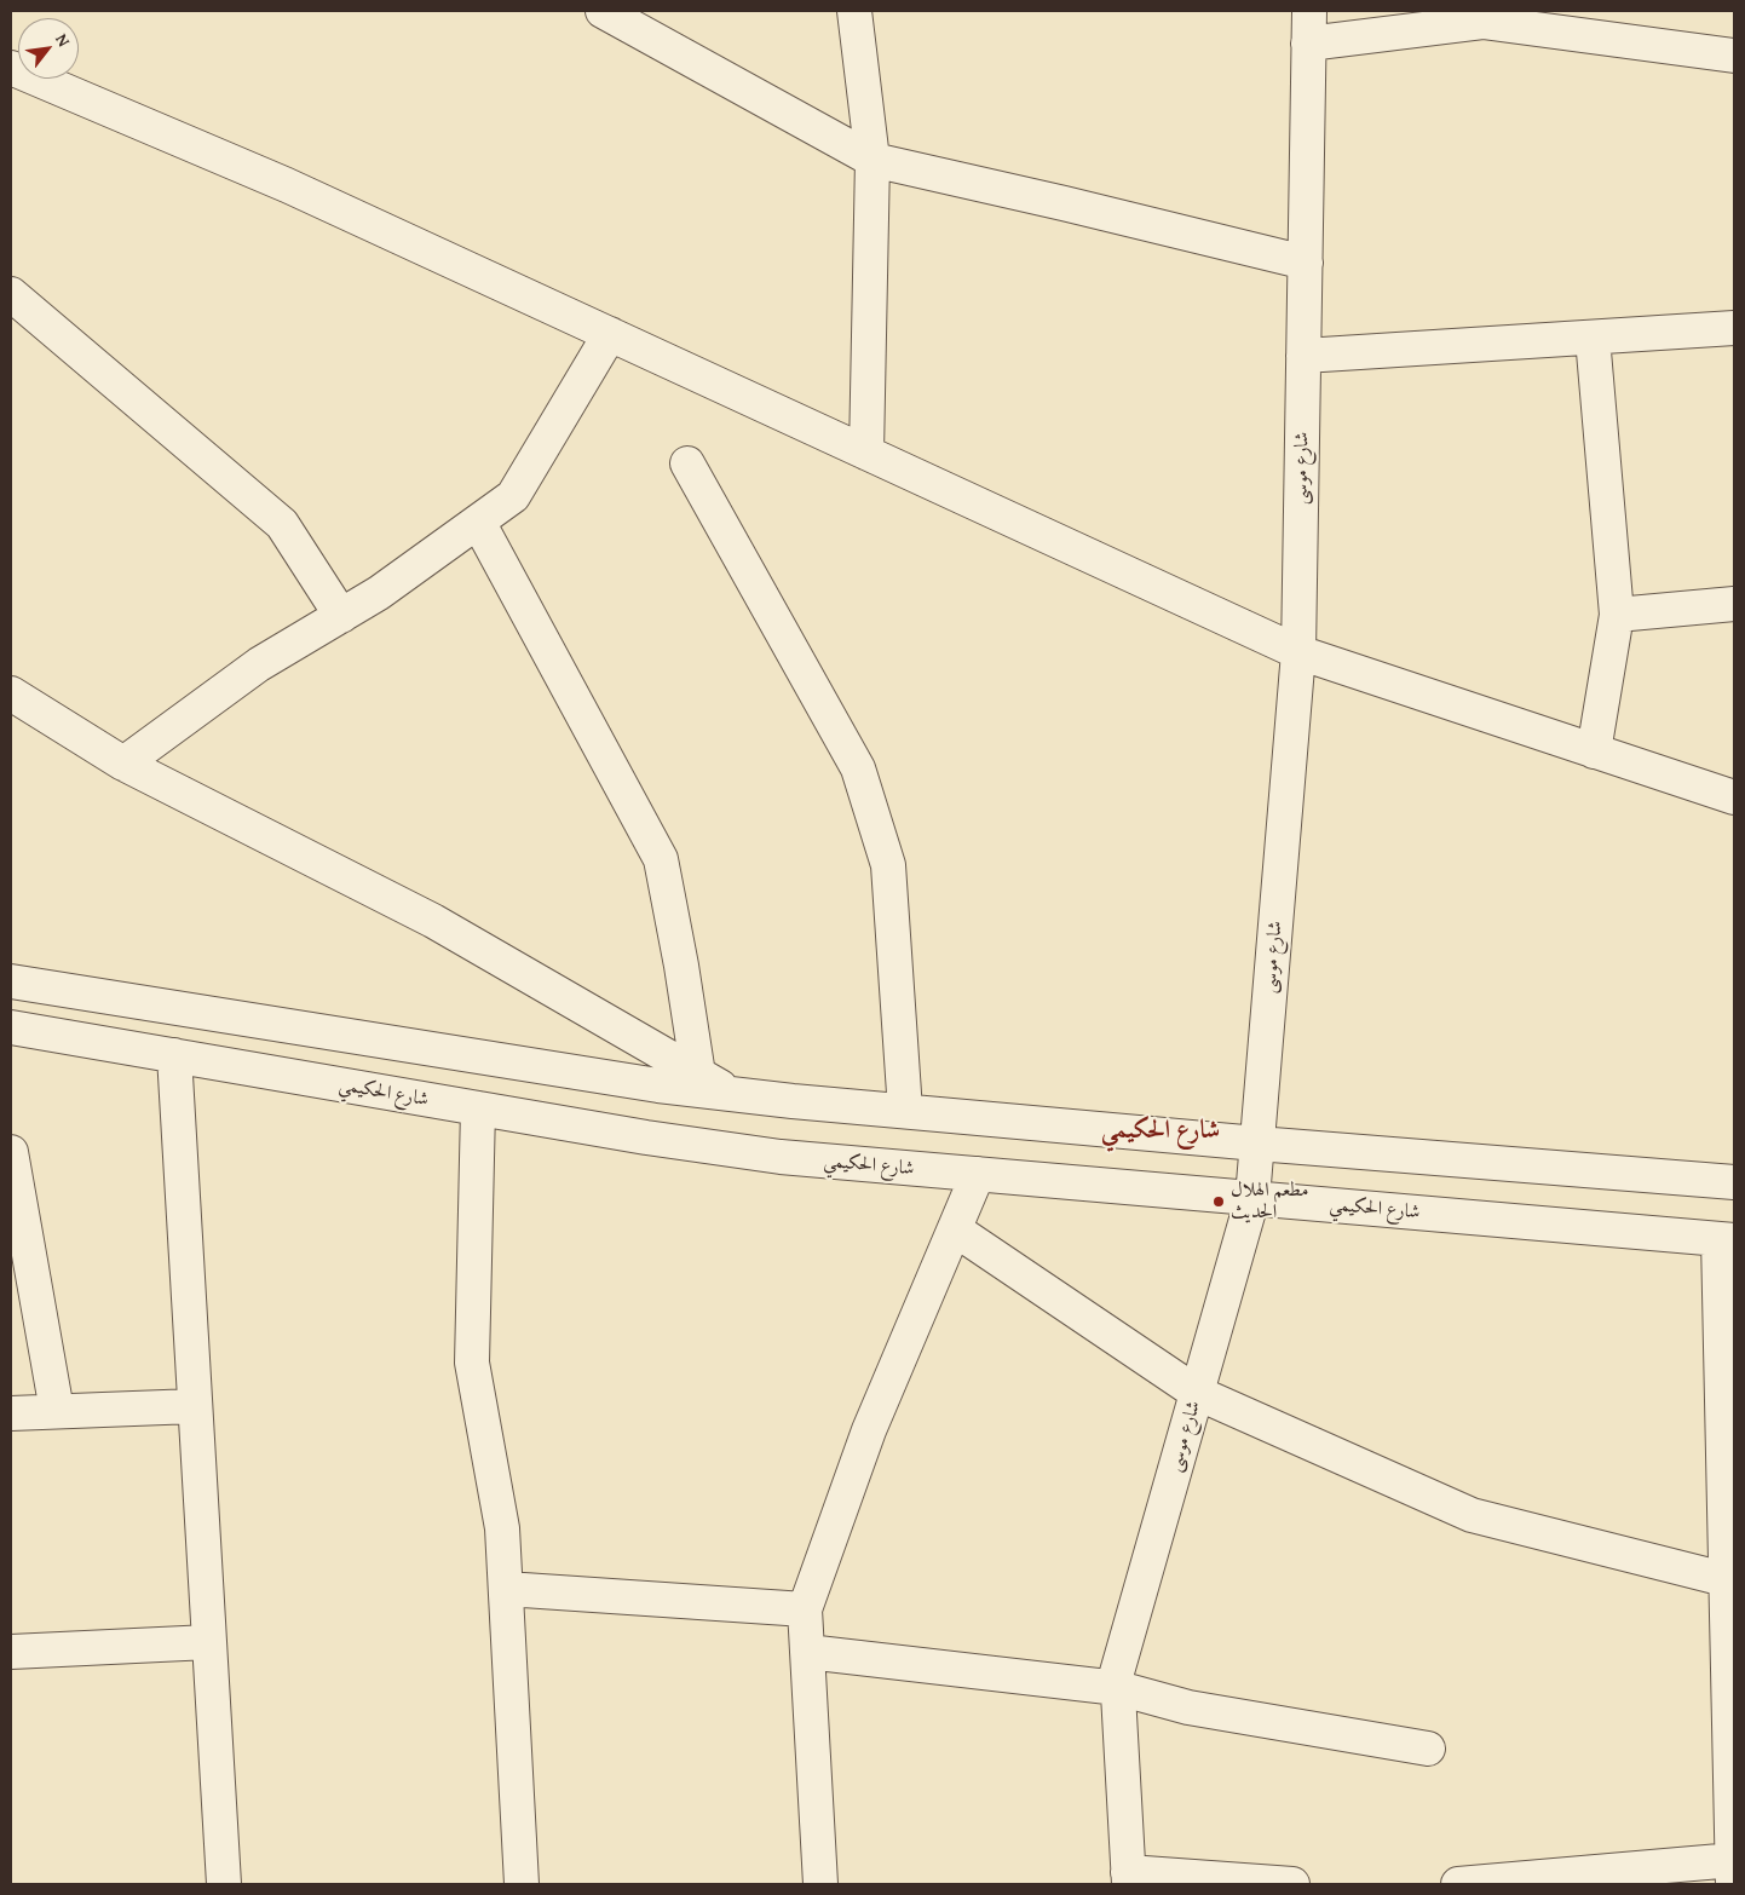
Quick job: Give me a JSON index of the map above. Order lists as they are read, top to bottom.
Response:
{
  "streets": {
    "street": ["شارع موسى", "شارع الحكيمي"]
  },
  "crossings": [
    ["شارع موسى", "شارع الحكيمي"]
  ],
  "districts": ["شارع الحكيمي"],
  "places": ["مطعم الهلال الحديث"],
  "north": "top right"
}
